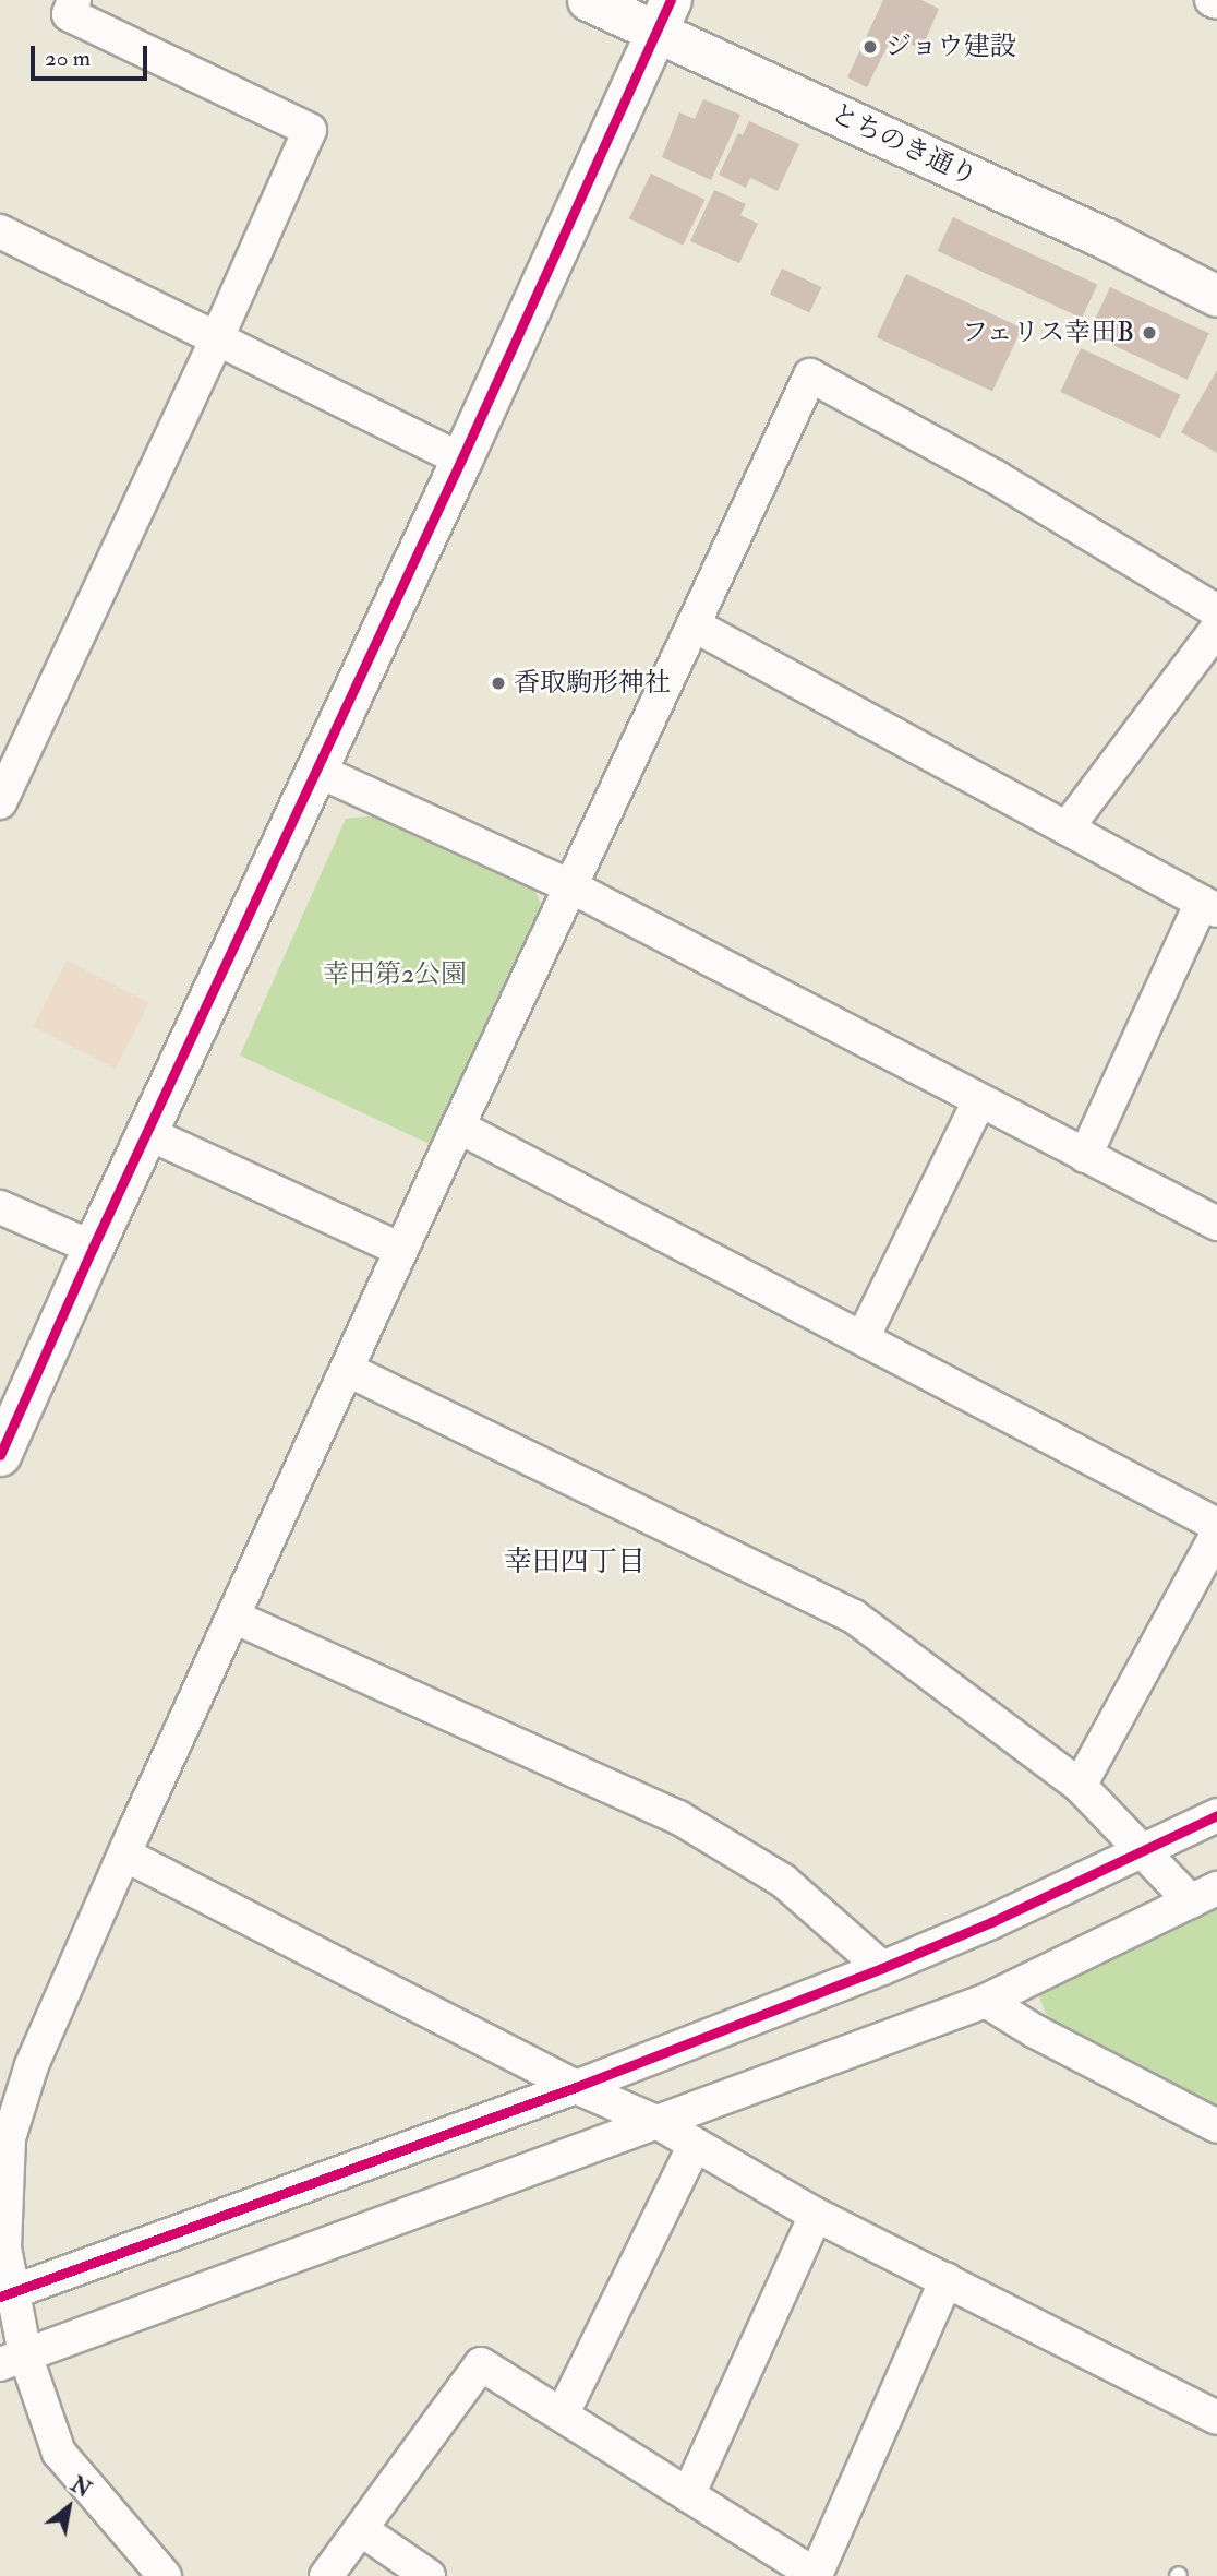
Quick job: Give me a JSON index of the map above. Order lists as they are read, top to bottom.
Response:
{
  "streets": {
    "street": ["とちのき通り"]
  },
  "districts": ["幸田四丁目"],
  "parks": ["幸田第2公園"],
  "places": ["ジョウ建設", "フェリス幸田B", "香取駒形神社"],
  "scale_bar": "20 m",
  "north": "top right"
}
